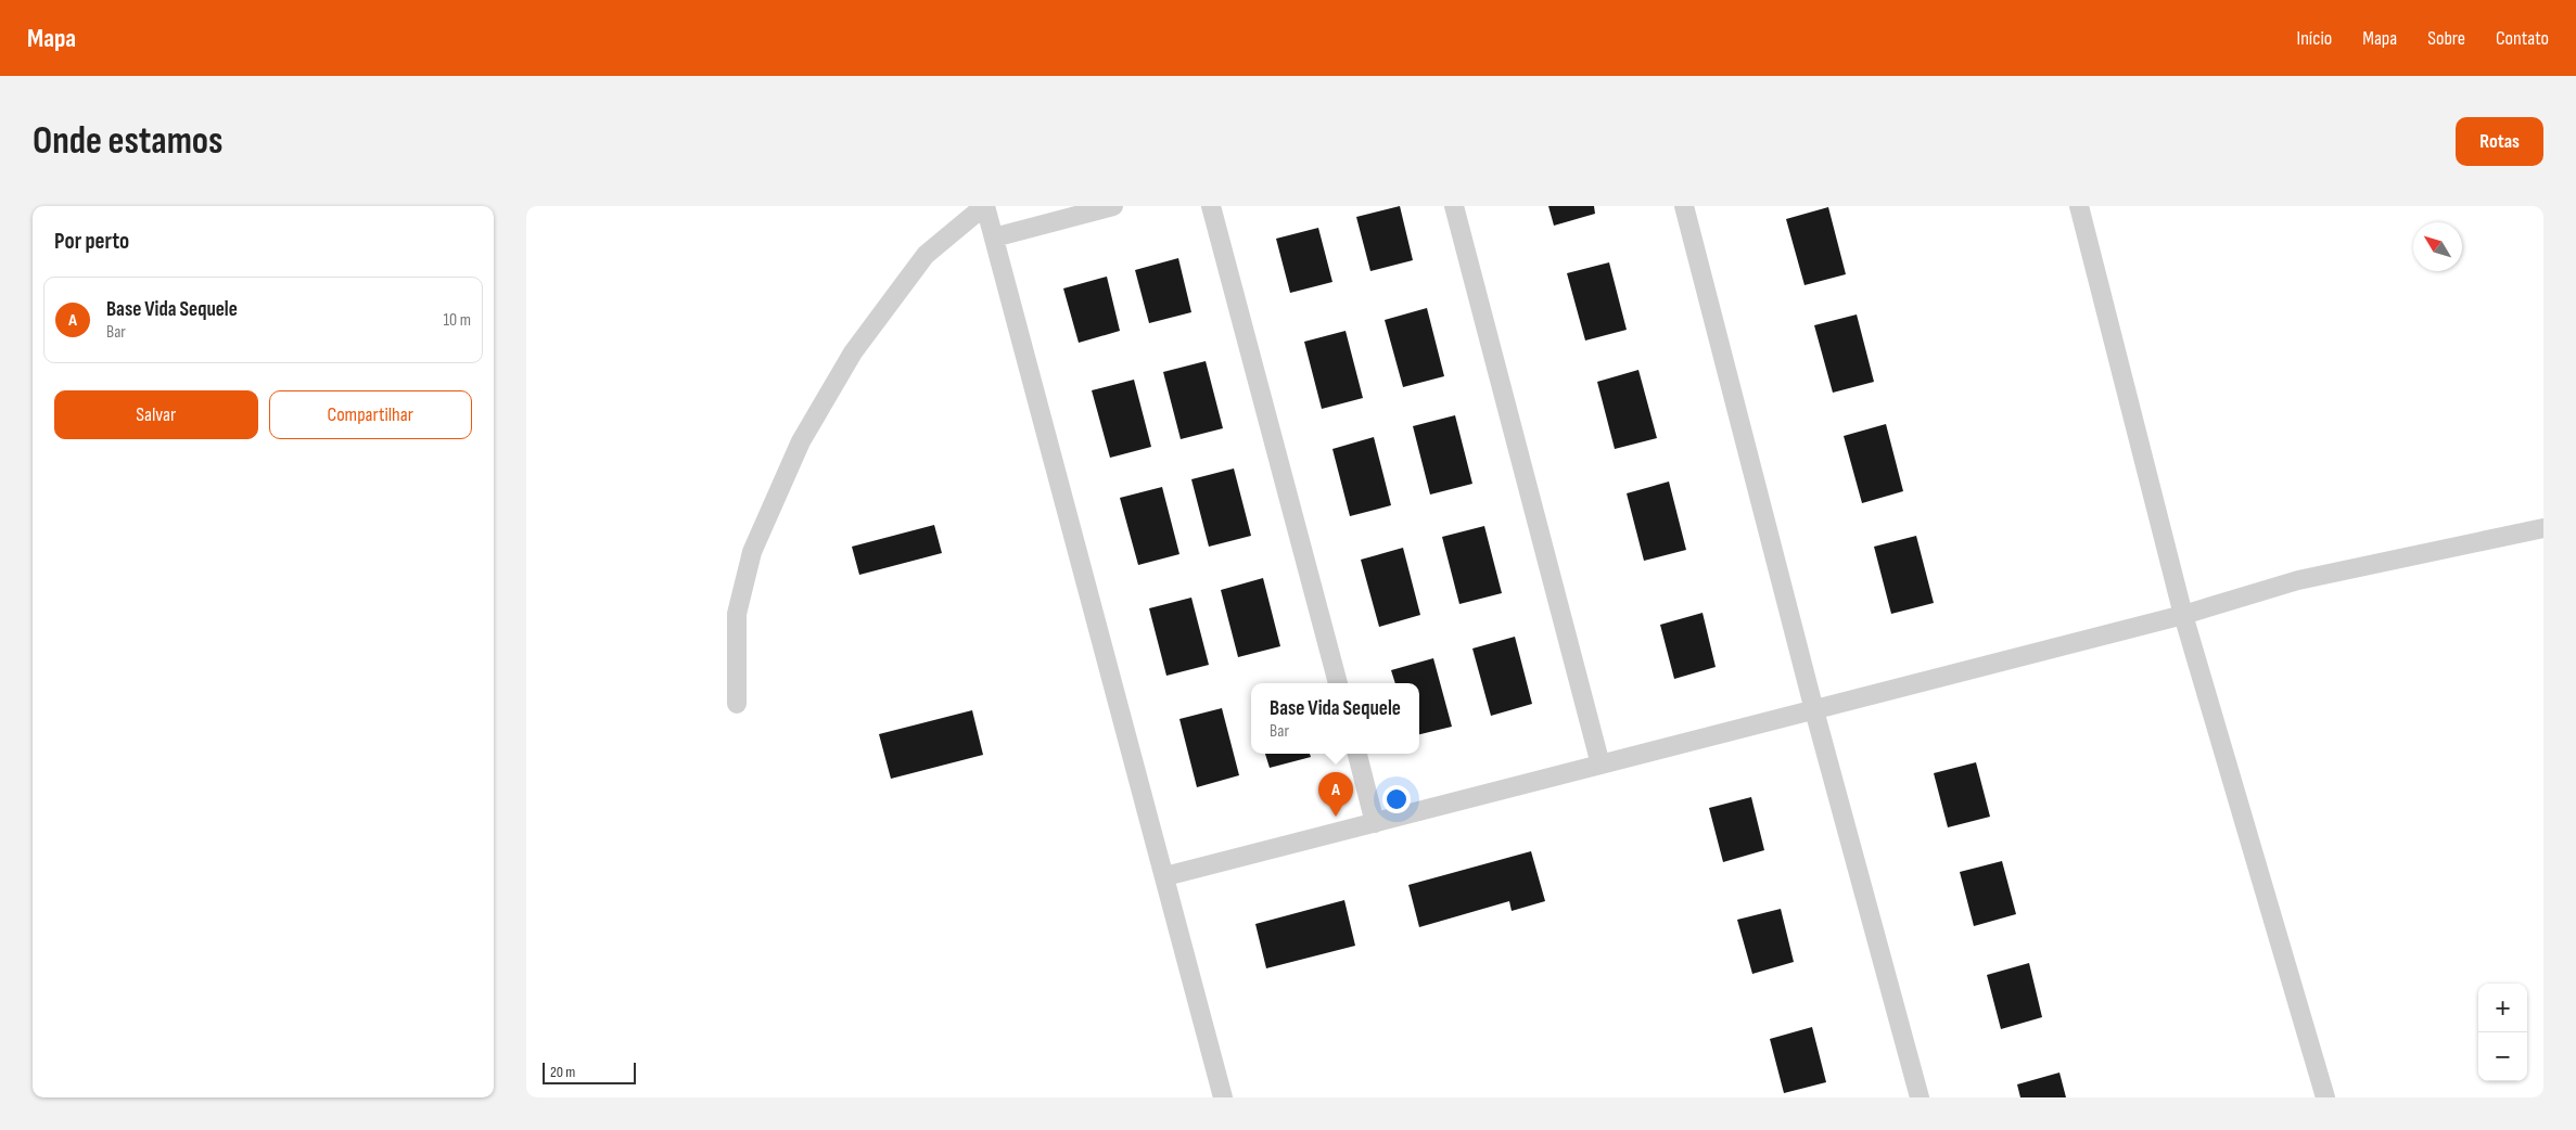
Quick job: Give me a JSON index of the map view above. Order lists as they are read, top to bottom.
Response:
{
  "scale_bar": "20 m",
  "north": "top left",
  "page": {
    "header": "Mapa",
    "nav": [
      "Início",
      "Mapa",
      "Sobre",
      "Contato"
    ],
    "buttons": [
      "Rotas",
      ["Salvar", "Compartilhar"]
    ],
    "title": "Onde estamos",
    "heading": "Por perto",
    "list": [
      {
        "mark": "A",
        "name": "Base Vida Sequele",
        "note": "Bar",
        "value": "10 m"
      }
    ],
    "popup": ["Base Vida Sequele", "Bar"],
    "pins": "A",
    "map_buttons": ["+", "−"],
    "scale": "20 m"
  }
}
